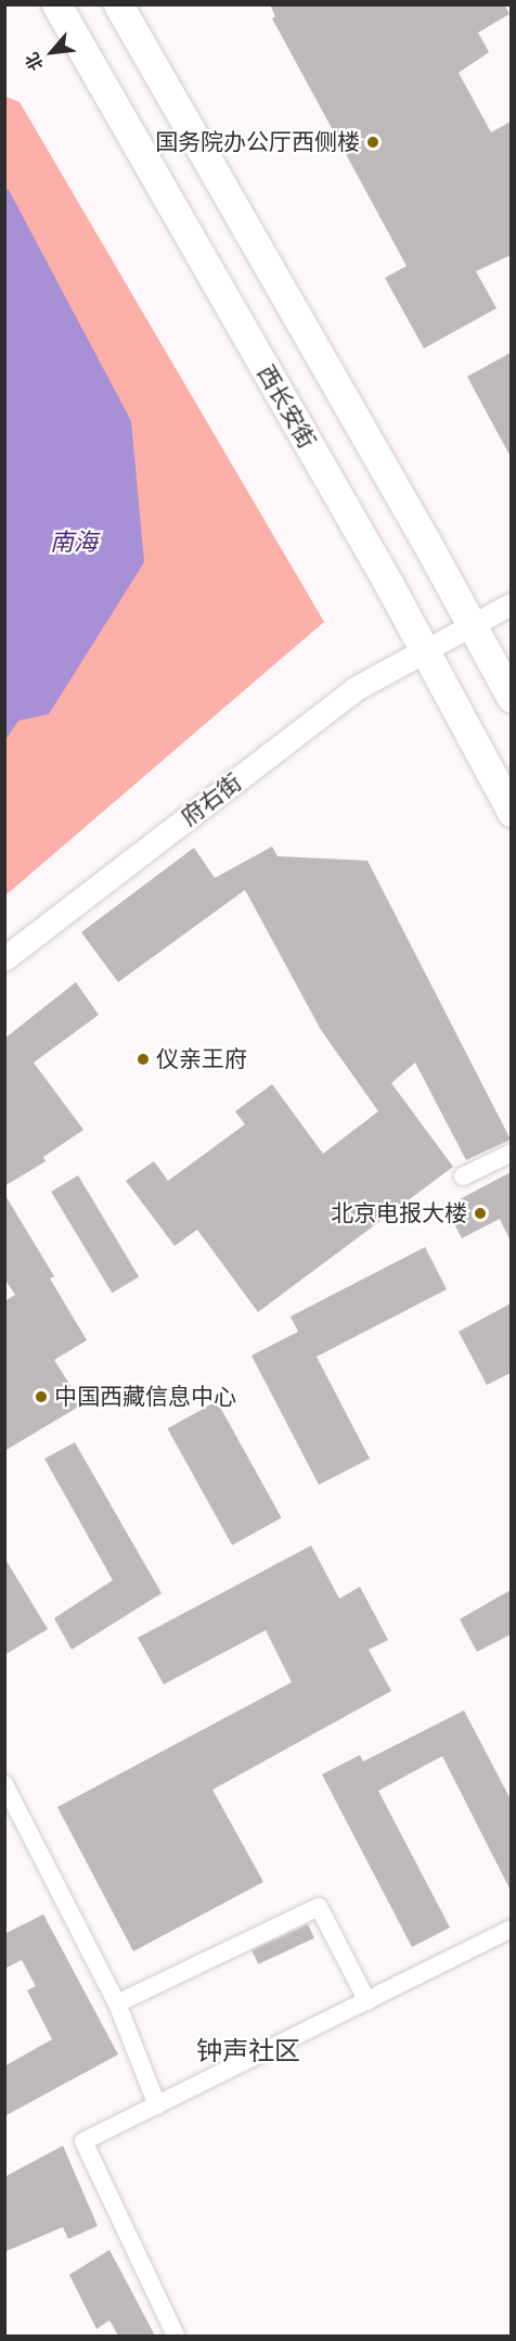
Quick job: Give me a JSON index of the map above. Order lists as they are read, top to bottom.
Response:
{
  "streets": {
    "highway": ["西长安街"],
    "main road": ["府右街"]
  },
  "crossings": [
    ["西长安街", "府右街"]
  ],
  "districts": ["钟声社区"],
  "water": ["南海"],
  "places": [
    "国务院办公厅西侧楼",
    "仪亲王府",
    "北京电报大楼",
    "中国西藏信息中心"
  ],
  "north": "bottom left"
}
